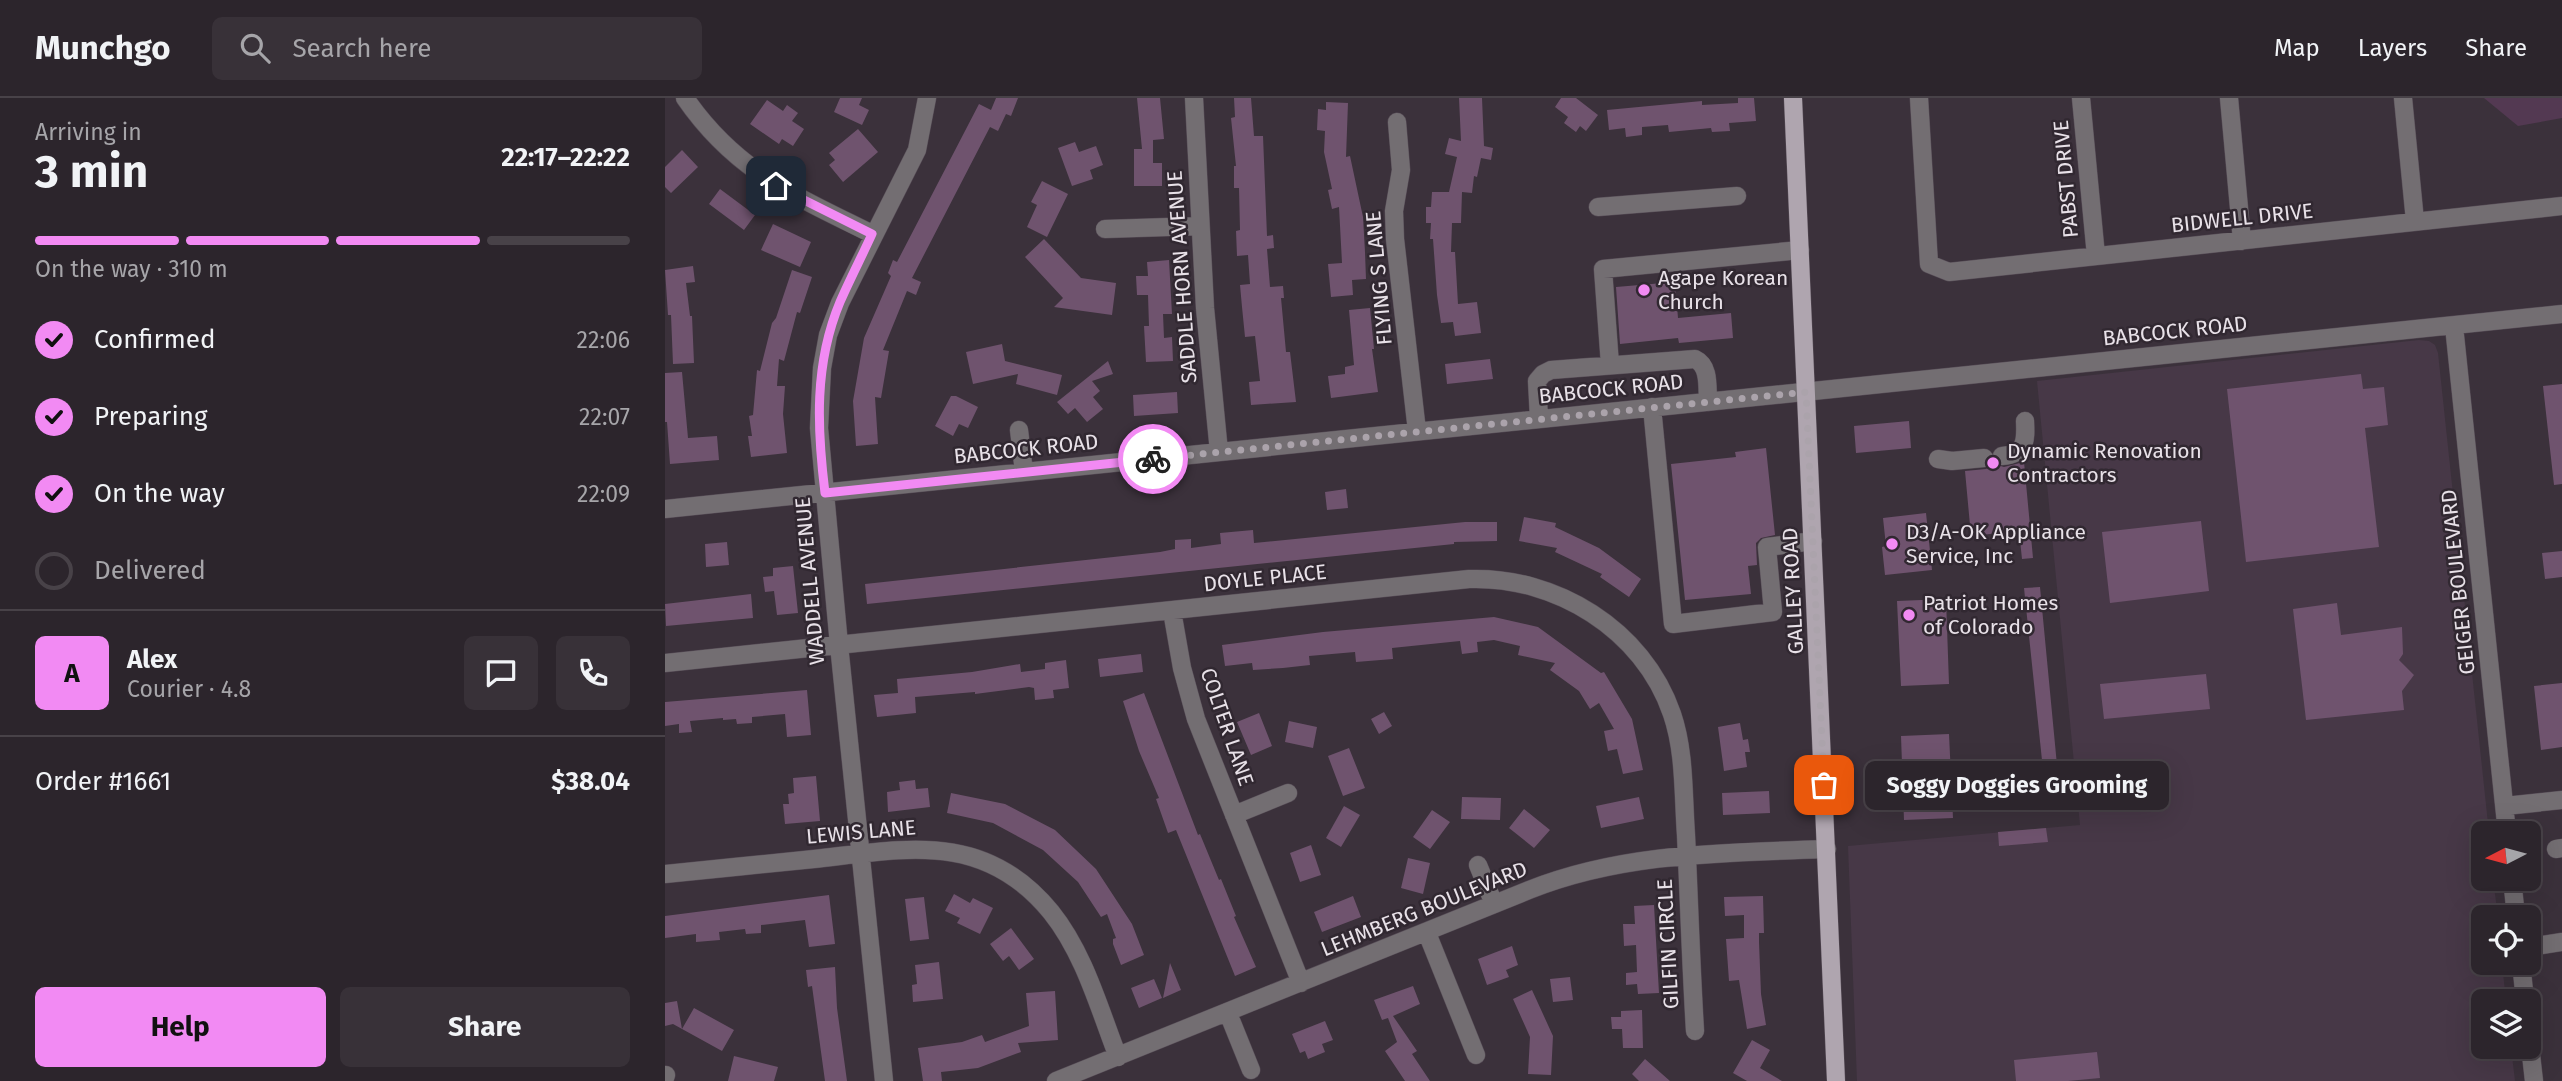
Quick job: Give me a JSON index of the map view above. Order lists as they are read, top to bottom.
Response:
{
  "streets": {
    "main road": ["GALLEY ROAD"],
    "street": [
      "PABST DRIVE",
      "BIDWELL DRIVE",
      "SADDLE HORN AVENUE",
      "FLYING S LANE",
      "BABCOCK ROAD",
      "DOYLE PLACE",
      "WADDELL AVENUE",
      "GEIGER BOULEVARD",
      "COLTER LANE",
      "LEWIS LANE",
      "LEHMBERG BOULEVARD",
      "GILFIN CIRCLE"
    ]
  },
  "crossings": [
    ["PABST DRIVE", "BIDWELL DRIVE"],
    ["SADDLE HORN AVENUE", "BABCOCK ROAD"],
    ["FLYING S LANE", "BABCOCK ROAD"],
    ["BABCOCK ROAD", "WADDELL AVENUE"],
    ["BABCOCK ROAD", "GEIGER BOULEVARD"],
    ["BABCOCK ROAD", "GALLEY ROAD"],
    ["DOYLE PLACE", "WADDELL AVENUE"],
    ["DOYLE PLACE", "COLTER LANE"],
    ["DOYLE PLACE", "LEHMBERG BOULEVARD"],
    ["DOYLE PLACE", "GILFIN CIRCLE"],
    ["WADDELL AVENUE", "LEWIS LANE"],
    ["GALLEY ROAD", "LEHMBERG BOULEVARD"],
    ["COLTER LANE", "LEHMBERG BOULEVARD"],
    ["LEWIS LANE", "LEHMBERG BOULEVARD"],
    ["LEHMBERG BOULEVARD", "GILFIN CIRCLE"]
  ],
  "places": [
    "Agape Korean Church",
    "Dynamic Renovation Contractors",
    "D3/A-OK Appliance Service, Inc",
    "Patriot Homes of Colorado",
    "Soggy Doggies Grooming"
  ],
  "north": "left",
  "page": {
    "header": "Munchgo",
    "search": "Search here",
    "nav": ["Map", "Layers", "Share"],
    "heading": ["3 min", "Arriving in", "22:17–22:22"],
    "panel": [
      "Alex",
      "Courier · 4.8",
      "Order #1661",
      "$38.04"
    ],
    "bar": "On the way · 310 m",
    "list": [
      ["Confirmed", "22:06"],
      ["Preparing", "22:07"],
      ["On the way", "22:09"],
      "Delivered"
    ],
    "round": "A",
    "bubble": "Soggy Doggies Grooming",
    "buttons": ["Help", "Share"]
  }
}
